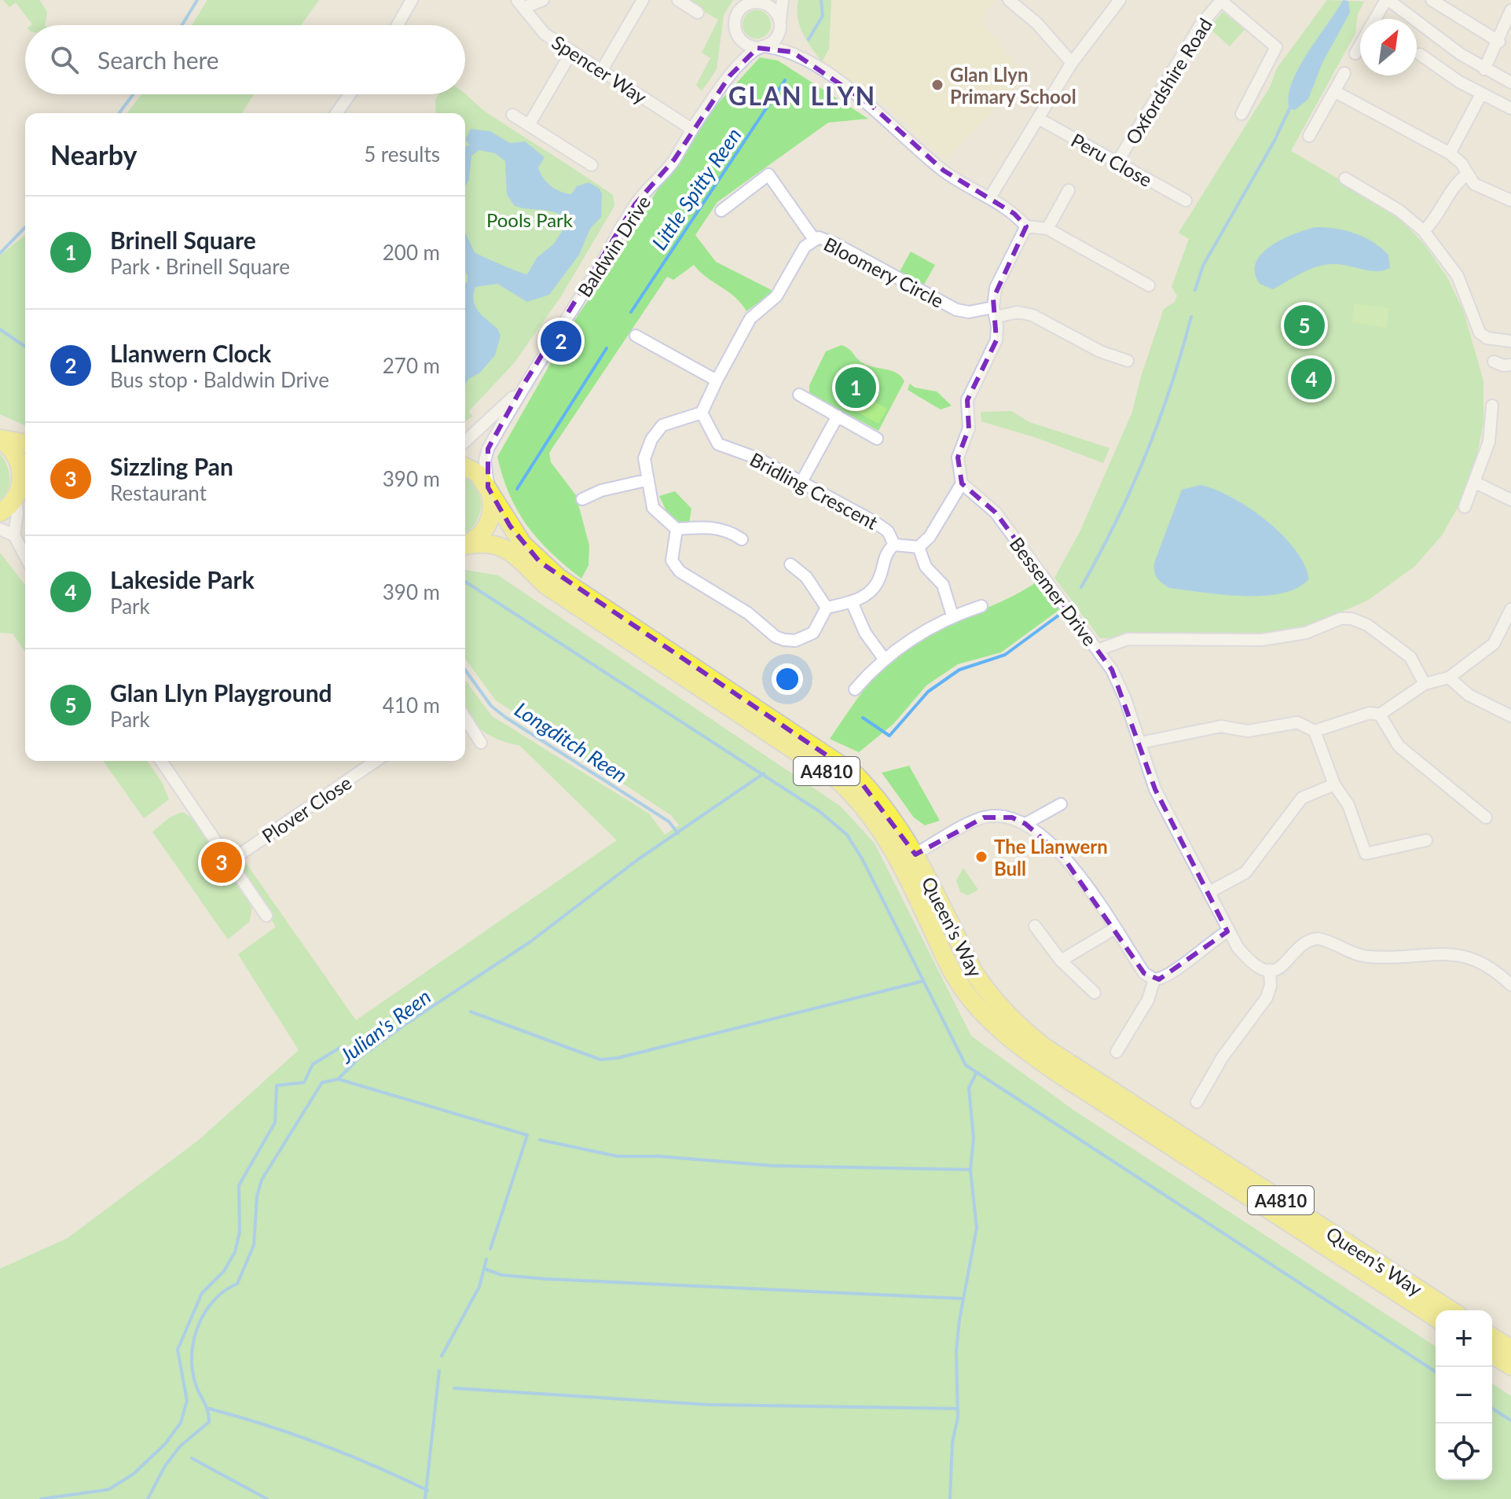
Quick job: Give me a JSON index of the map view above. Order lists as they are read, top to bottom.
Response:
{
  "streets": {
    "main road": ["A4810", "Queen's Way"],
    "street": [
      "Spencer Way",
      "Oxfordshire Road",
      "Peru Close",
      "Baldwin Drive",
      "Bloomery Circle",
      "Bridling Crescent",
      "Bessemer Drive",
      "Plover Close"
    ]
  },
  "crossings": [
    ["Spencer Way", "Baldwin Drive"],
    ["Oxfordshire Road", "Peru Close"]
  ],
  "districts": ["GLAN LLYN"],
  "water": ["Little Spitty Reen", "Longditch Reen", "Julian's Reen"],
  "parks": ["Pools Park"],
  "places": ["Glan Llyn Primary School", "The Llanwern Bull"],
  "north": "top right",
  "page": {
    "search": "Search here",
    "heading": ["Nearby", "5 results"],
    "list": [
      {
        "mark": "1",
        "name": "Brinell Square",
        "note": "Park · Brinell Square",
        "value": "200 m"
      },
      {
        "mark": "2",
        "name": "Llanwern Clock",
        "note": "Bus stop · Baldwin Drive",
        "value": "270 m"
      },
      {
        "mark": "3",
        "name": "Sizzling Pan",
        "note": "Restaurant",
        "value": "390 m"
      },
      {
        "mark": "4",
        "name": "Lakeside Park",
        "note": "Park",
        "value": "390 m"
      },
      {
        "mark": "5",
        "name": "Glan Llyn Playground",
        "note": "Park",
        "value": "410 m"
      }
    ],
    "pins": [
      "5",
      "2",
      "4",
      "1",
      "3"
    ],
    "map_buttons": ["+", "−"]
  }
}
